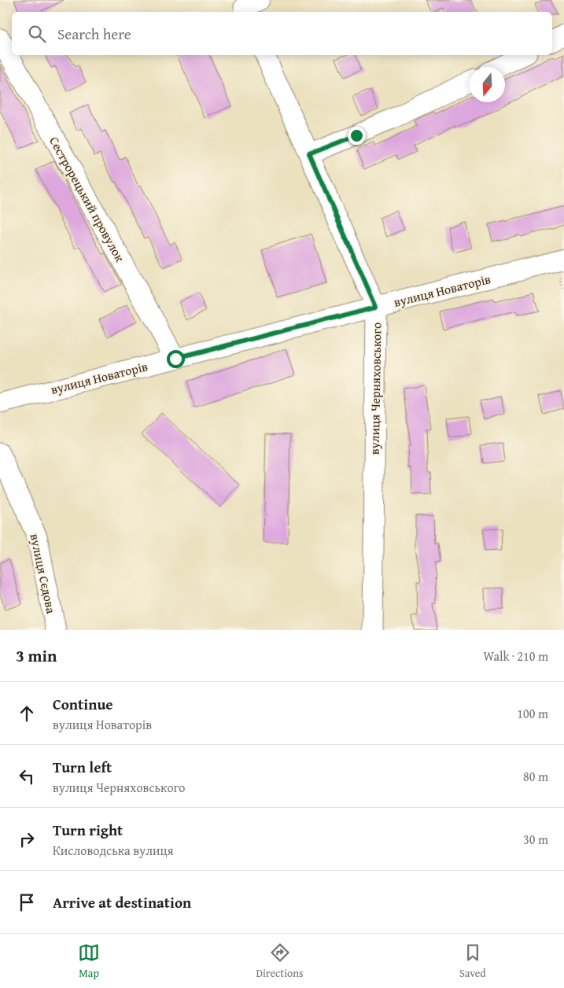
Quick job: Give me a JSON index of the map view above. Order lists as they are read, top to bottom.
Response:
{
  "streets": {
    "street": [
      "Сестрорецький провулок",
      "вулиця Новаторів",
      "вулиця Черняховського",
      "вулиця Сєдова"
    ]
  },
  "crossings": [
    ["Сестрорецький провулок", "вулиця Новаторів"],
    ["вулиця Новаторів", "вулиця Черняховського"]
  ],
  "north": "bottom",
  "page": {
    "search": "Search here",
    "heading": ["3 min", "Walk · 210 m"],
    "list": [
      ["Continue", "вулиця Новаторів", "100 m"],
      ["Turn left", "вулиця Черняховського", "80 m"],
      ["Turn right", "Кисловодська вулиця", "30 m"],
      "Arrive at destination"
    ],
    "nav": ["Map", "Directions", "Saved"]
  }
}
